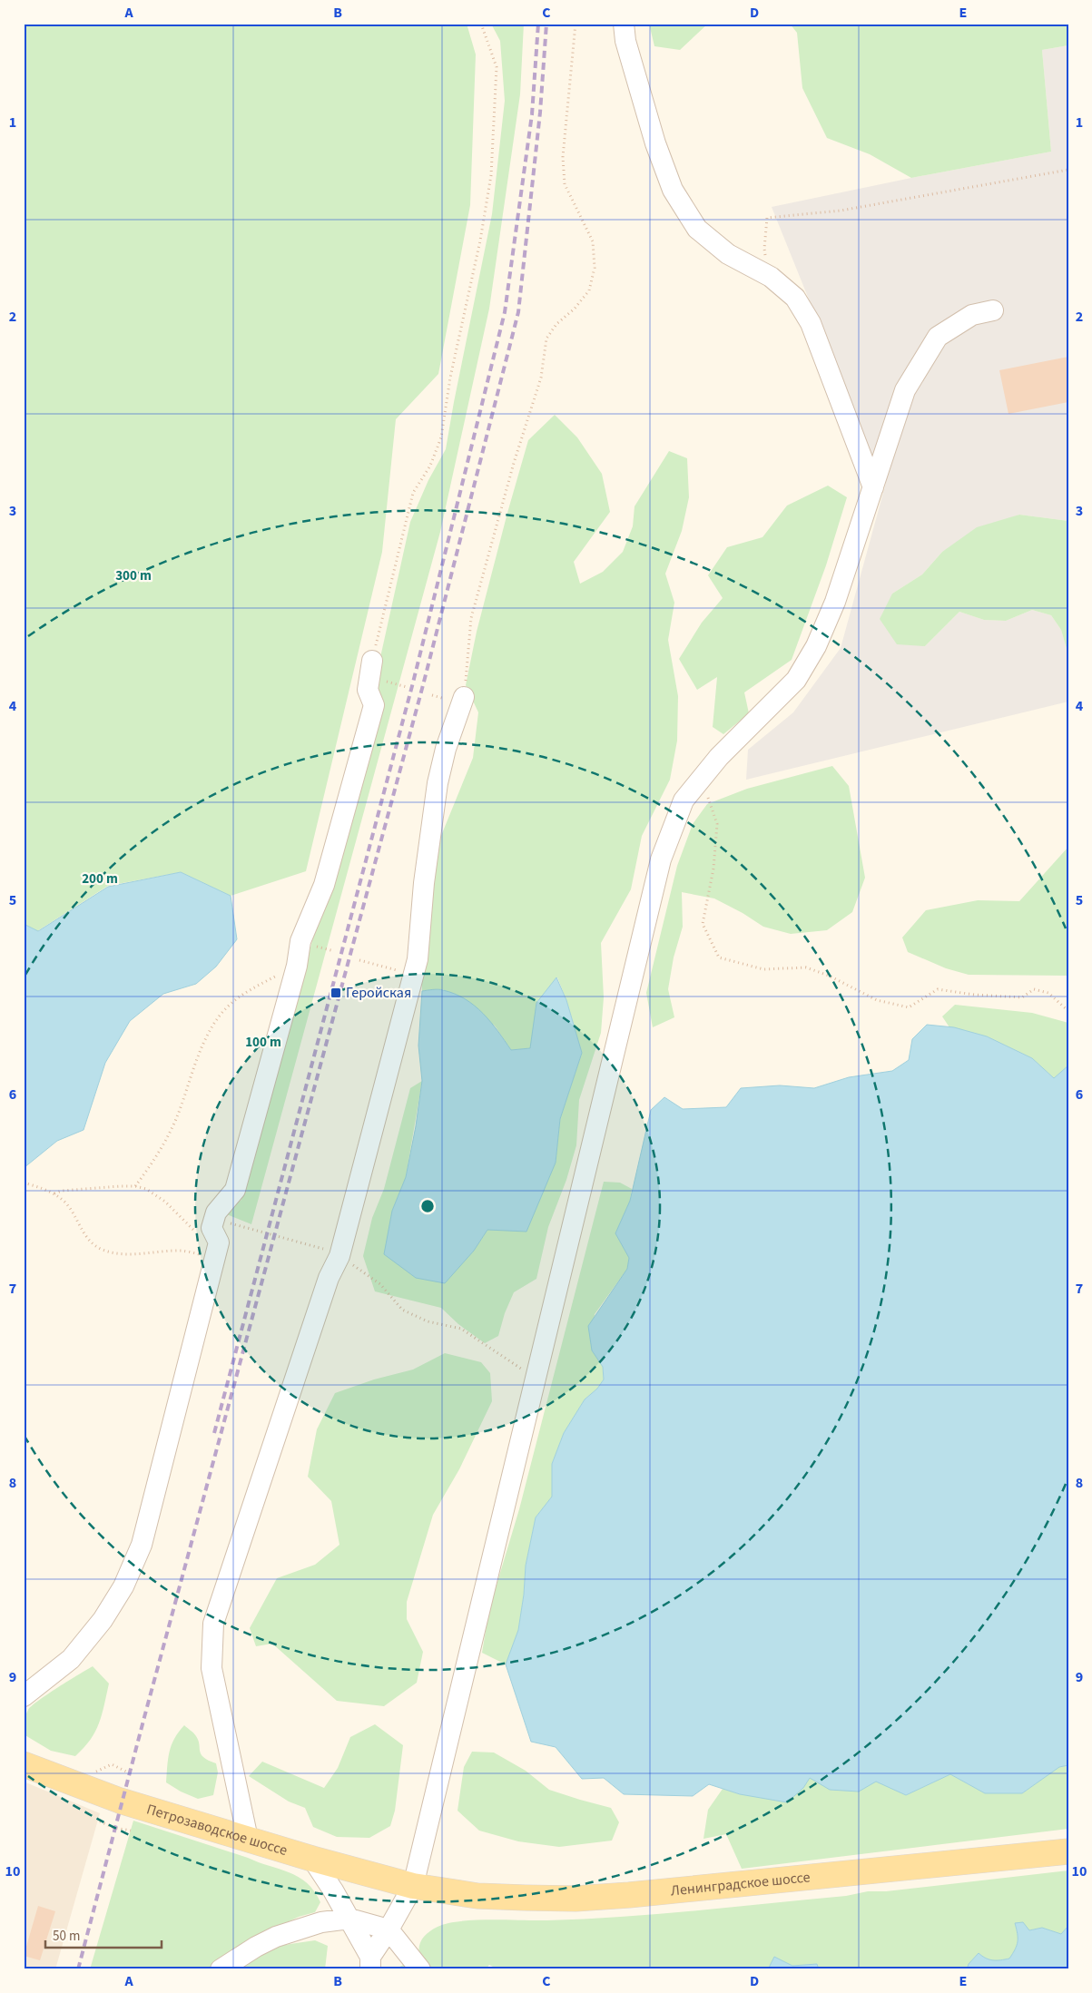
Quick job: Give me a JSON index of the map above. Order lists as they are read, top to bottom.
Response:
{
  "streets": {
    "main road": ["Петрозаводское шоссе", "Ленинградское шоссе"]
  },
  "crossings": [
    ["Петрозаводское шоссе", "Ленинградское шоссе"]
  ],
  "places": {
    "transit": ["Геройская"]
  },
  "scale_bar": "50 m",
  "grid": {
    "columns": [
      "A",
      "B",
      "C",
      "D",
      "E"
    ],
    "rows": [
      "1",
      "2",
      "3",
      "4",
      "5",
      "6",
      "7",
      "8",
      "9",
      "10"
    ]
  },
  "rings": ["300 m", "200 m", "100 m"]
}
